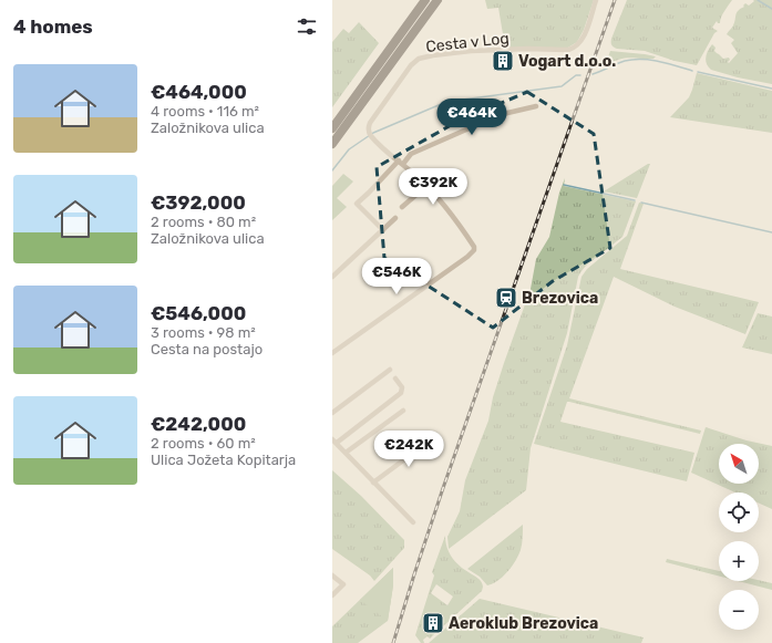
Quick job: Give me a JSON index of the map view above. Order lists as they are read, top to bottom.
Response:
{
  "streets": {
    "street": ["Cesta v Log"]
  },
  "places": {
    "building": ["Vogart d.o.o.", "Aeroklub Brezovica"],
    "station": ["Brezovica"]
  },
  "north": "top left",
  "page": {
    "heading": "4 homes",
    "list": [
      {
        "name": "€464,000",
        "note": "4 rooms · 116 m² · Založnikova ulica"
      },
      {
        "name": "€392,000",
        "note": "2 rooms · 80 m² · Založnikova ulica"
      },
      {
        "name": "€546,000",
        "note": "3 rooms · 98 m² · Cesta na postajo"
      },
      {
        "name": "€242,000",
        "note": "2 rooms · 60 m² · Ulica Jožeta Kopitarja"
      }
    ],
    "price": [
      "€464K",
      "€392K",
      "€546K",
      "€242K"
    ],
    "map_buttons": ["+", "−"]
  }
}
